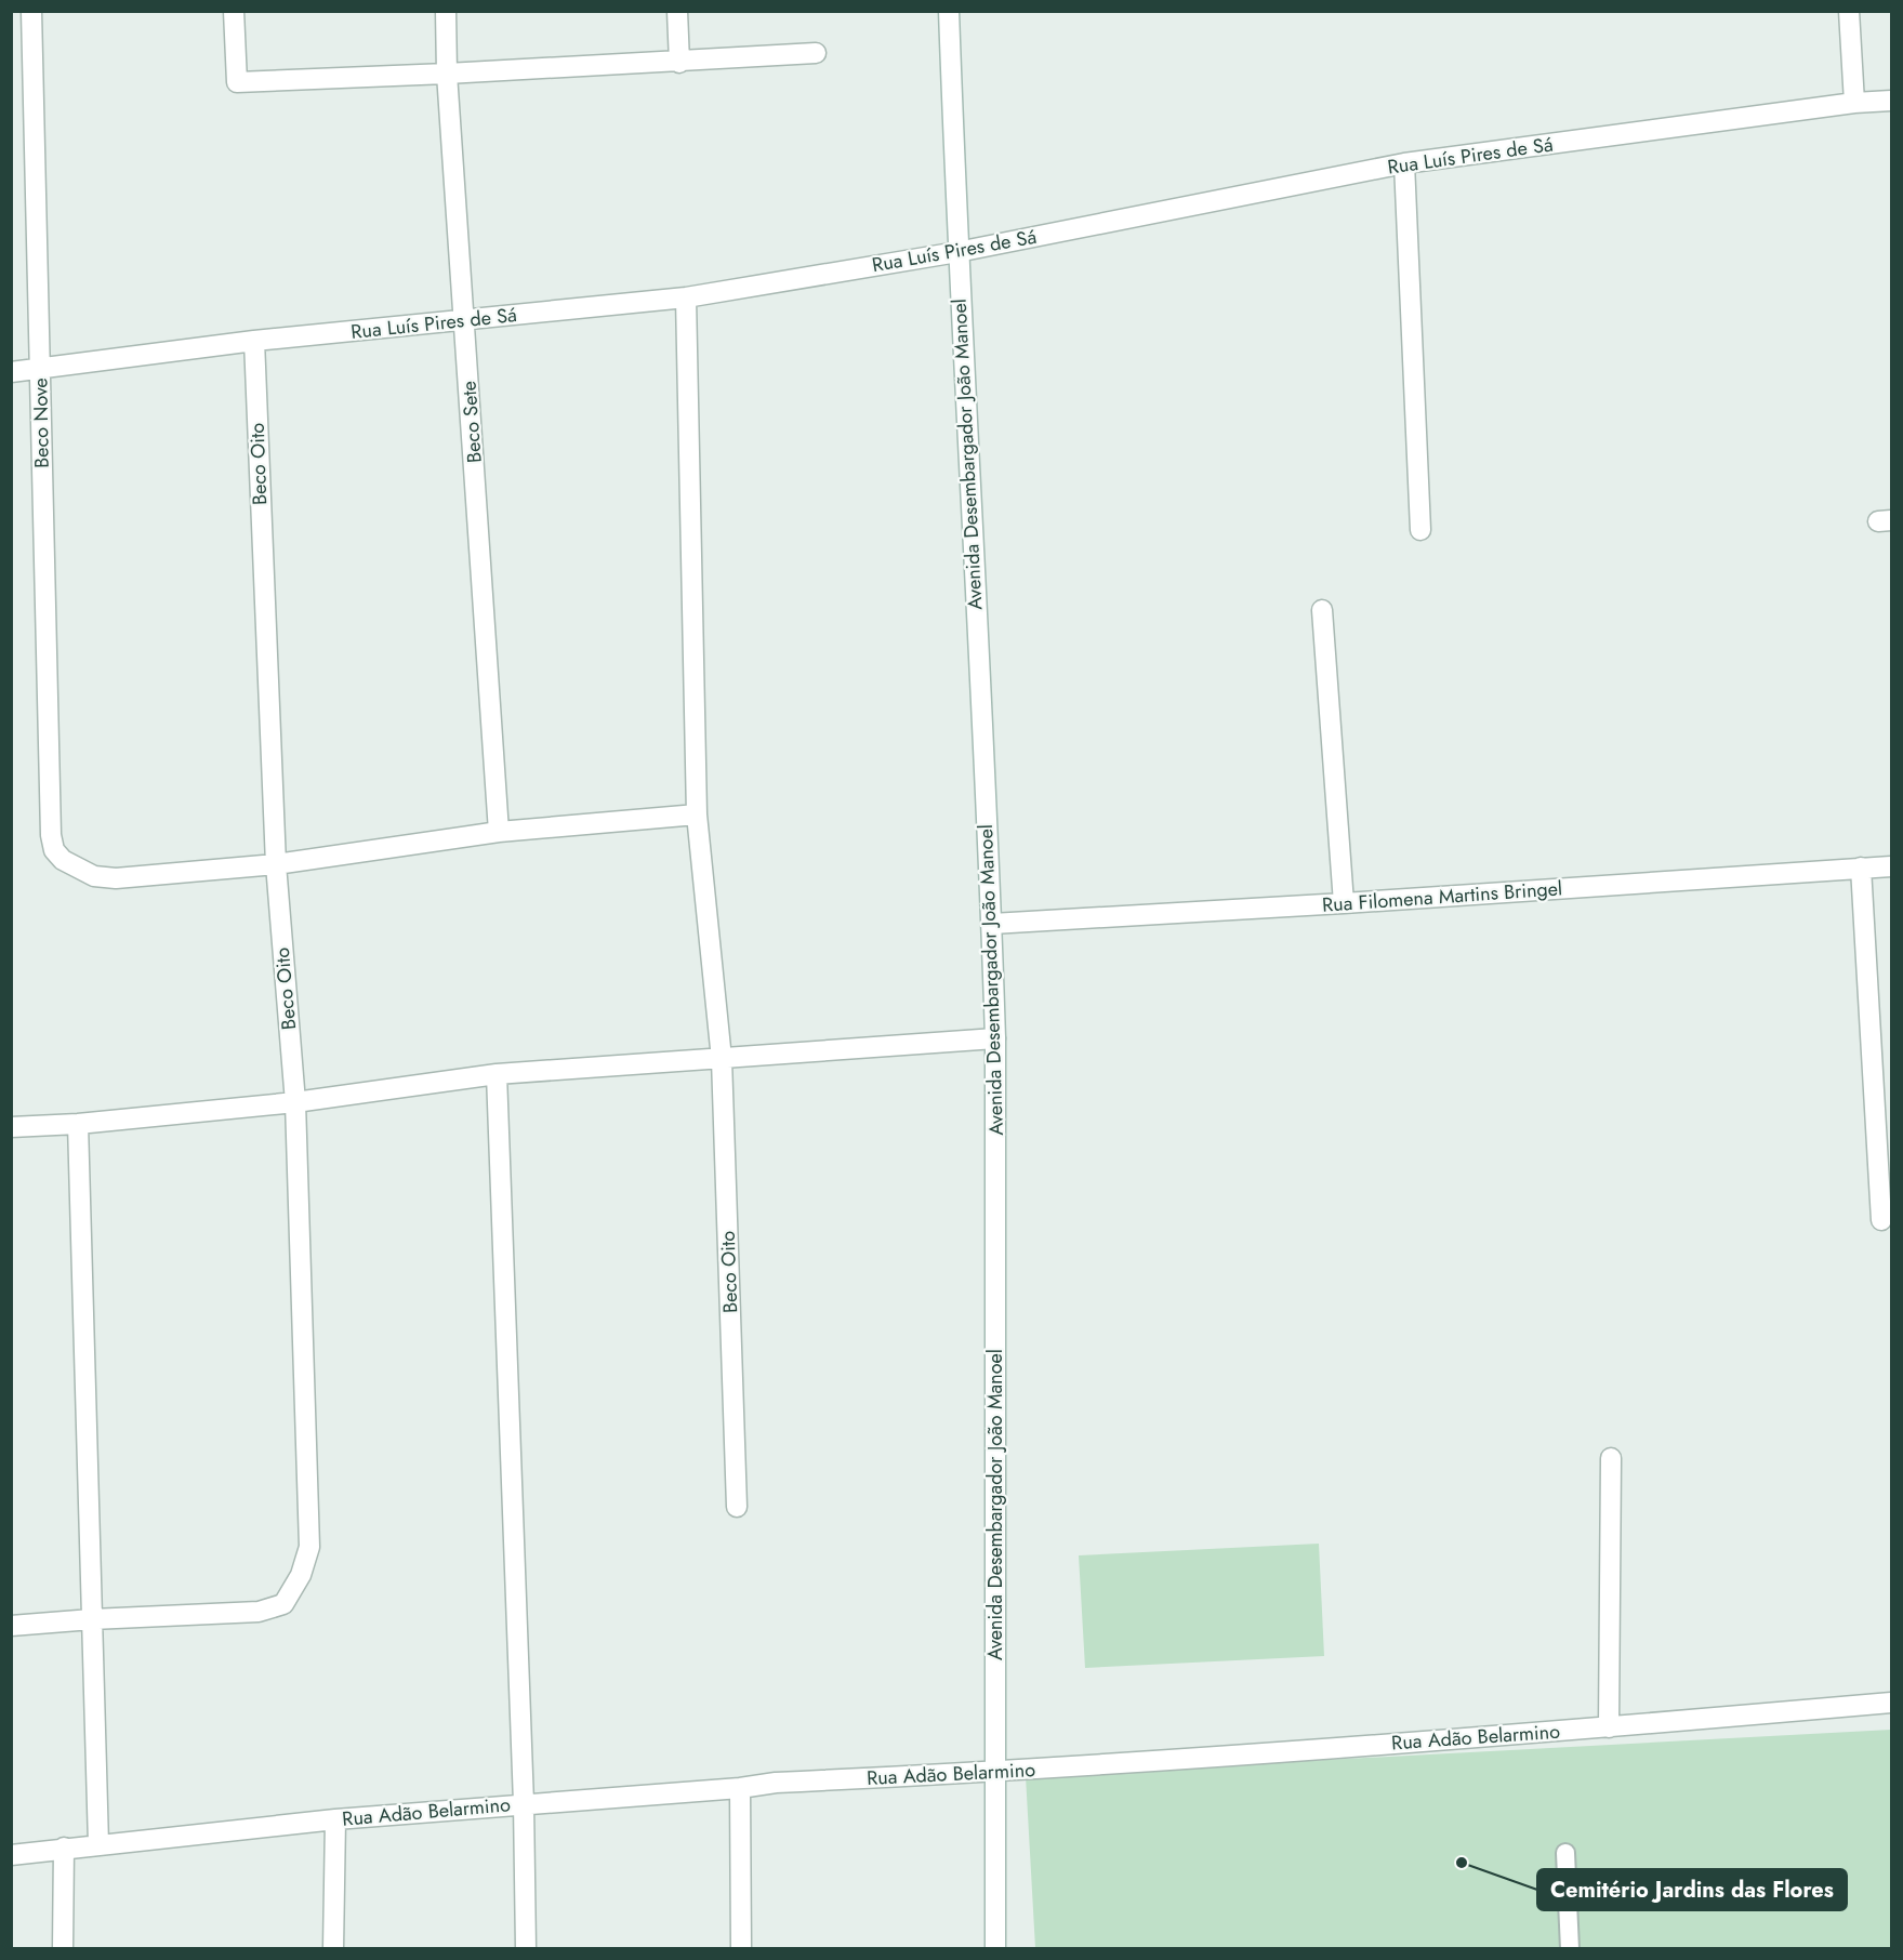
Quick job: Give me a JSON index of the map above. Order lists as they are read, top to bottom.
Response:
{
  "streets": {
    "street": [
      "Rua Luís Pires de Sá",
      "Beco Sete",
      "Beco Nove",
      "Avenida Desembargador João Manoel",
      "Beco Oito",
      "Rua Filomena Martins Bringel",
      "Rua Adão Belarmino"
    ]
  },
  "crossings": [
    ["Rua Luís Pires de Sá", "Beco Sete"],
    ["Rua Luís Pires de Sá", "Beco Nove"],
    ["Rua Luís Pires de Sá", "Avenida Desembargador João Manoel"],
    ["Rua Luís Pires de Sá", "Beco Oito"],
    ["Beco Nove", "Beco Oito"],
    ["Avenida Desembargador João Manoel", "Rua Filomena Martins Bringel"],
    ["Avenida Desembargador João Manoel", "Rua Adão Belarmino"]
  ],
  "places": ["Cemitério Jardins das Flores"]
}
